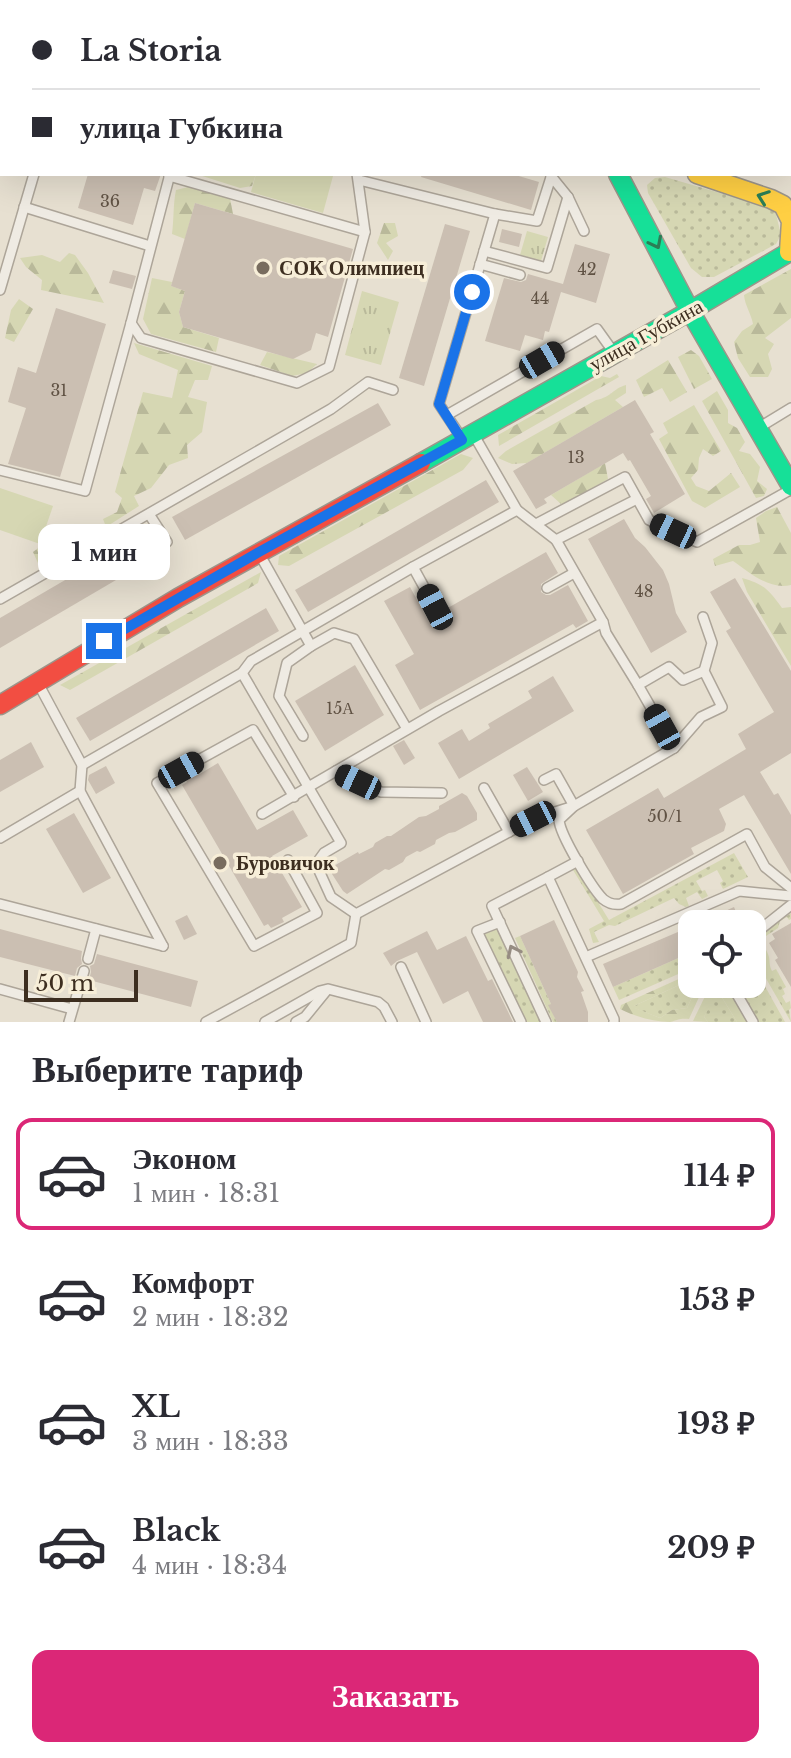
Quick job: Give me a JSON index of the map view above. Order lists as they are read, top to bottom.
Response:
{
  "streets": {
    "main road": ["улица Губкина"]
  },
  "places": ["СОК Олимпиец", "Буровичок"],
  "house_numbers": [
    "36",
    "42",
    "44",
    "31",
    "13",
    "48",
    "15А",
    "50/1"
  ],
  "scale_bar": "50 m",
  "page": {
    "banner": ["La Storia", "улица Губкина"],
    "bubble": "1 мин",
    "scale": "50 m",
    "heading": "Выберите тариф",
    "list": [
      {
        "name": "Эконом",
        "note": "1 мин · 18:31",
        "value": "114 ₽"
      },
      {
        "name": "Комфорт",
        "note": "2 мин · 18:32",
        "value": "153 ₽"
      },
      {
        "name": "XL",
        "note": "3 мин · 18:33",
        "value": "193 ₽"
      },
      {
        "name": "Black",
        "note": "4 мин · 18:34",
        "value": "209 ₽"
      }
    ],
    "buttons": "Заказать"
  }
}
